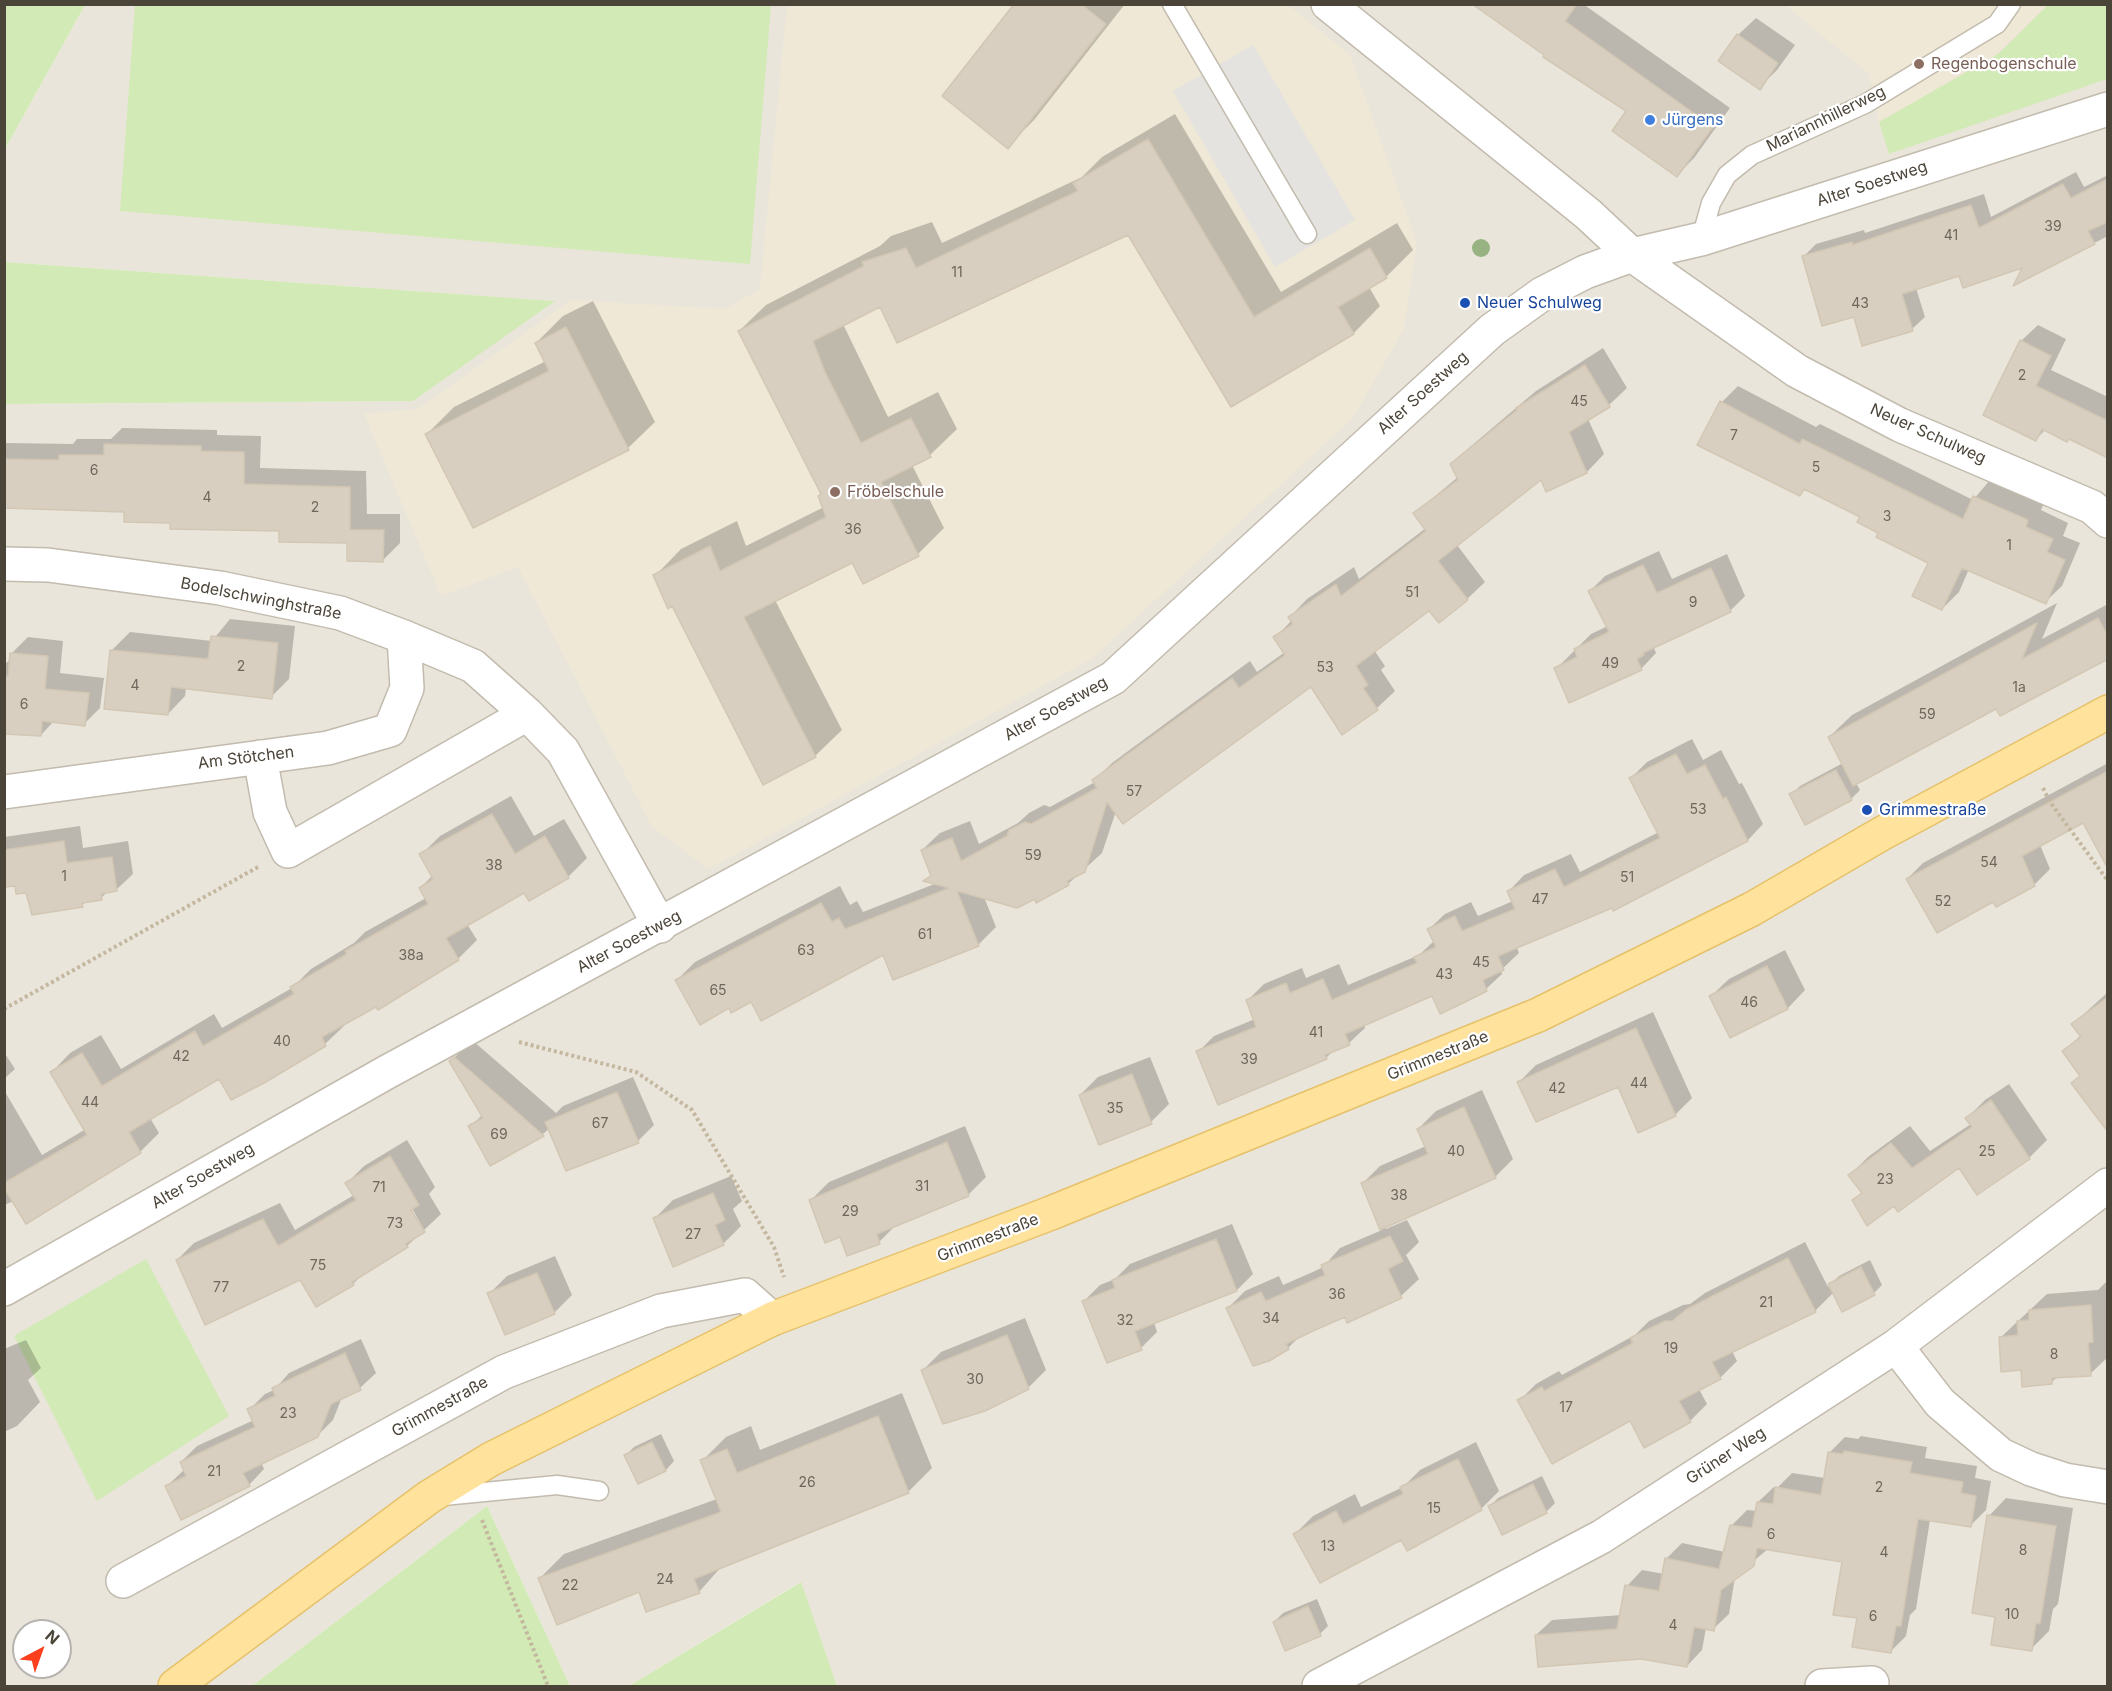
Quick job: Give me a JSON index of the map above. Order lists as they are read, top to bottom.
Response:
{
  "streets": {
    "main road": ["Grimmestraße"],
    "street": [
      "Alter Soestweg",
      "Neuer Schulweg",
      "Bodelschwinghstraße",
      "Am Stötchen",
      "Grüner Weg"
    ],
    "lane": ["Mariannhillerweg"]
  },
  "crossings": [
    ["Mariannhillerweg", "Alter Soestweg"],
    ["Alter Soestweg", "Neuer Schulweg"],
    ["Alter Soestweg", "Bodelschwinghstraße"],
    ["Bodelschwinghstraße", "Am Stötchen"]
  ],
  "places": [
    "Regenbogenschule",
    "Jürgens",
    "Neuer Schulweg",
    "Fröbelschule",
    "Grimmestraße"
  ],
  "house_numbers": [
    "39",
    "41",
    "11",
    "43",
    "2",
    "45",
    "7",
    "5",
    "6",
    "4",
    "2",
    "3",
    "36",
    "1",
    "51",
    "9",
    "49",
    "2",
    "53",
    "4",
    "1a",
    "6",
    "59",
    "57",
    "53",
    "59",
    "54",
    "38",
    "1",
    "51",
    "47",
    "52",
    "61",
    "63",
    "38a",
    "45",
    "43",
    "65",
    "46",
    "41",
    "40",
    "42",
    "39",
    "44",
    "42",
    "44",
    "35",
    "67",
    "69",
    "40",
    "25",
    "23",
    "31",
    "71",
    "38",
    "29",
    "73",
    "27",
    "75",
    "77",
    "36",
    "21",
    "34",
    "32",
    "19",
    "8",
    "30",
    "17",
    "23",
    "21",
    "26",
    "2",
    "15",
    "6",
    "13",
    "8",
    "4",
    "24",
    "22",
    "10",
    "6",
    "4"
  ],
  "north": "top right"
}
